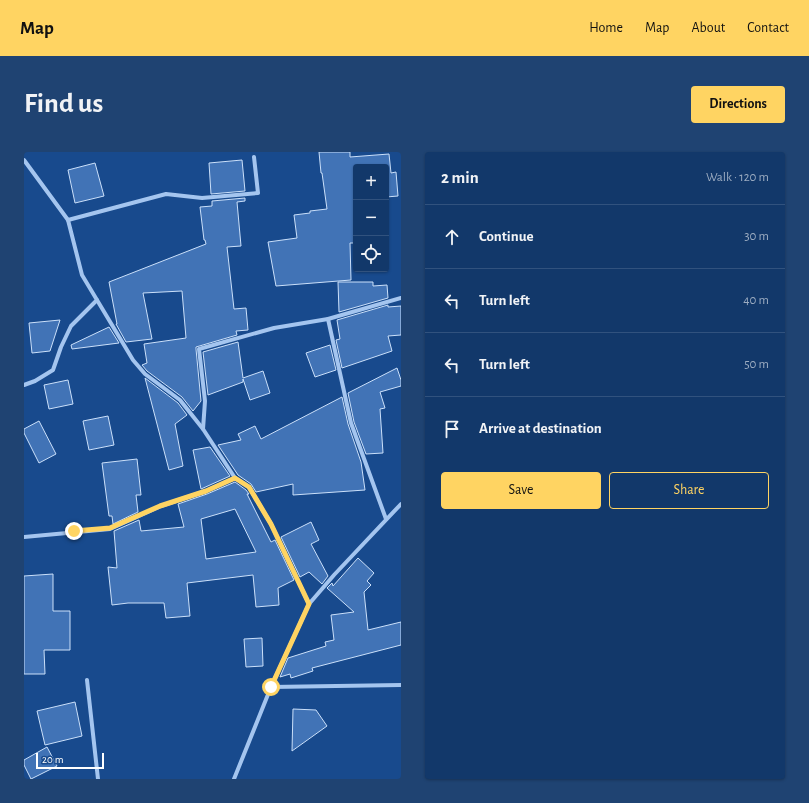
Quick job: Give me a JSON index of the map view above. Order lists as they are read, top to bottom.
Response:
{
  "scale_bar": "20 m",
  "page": {
    "header": "Map",
    "nav": [
      "Home",
      "Map",
      "About",
      "Contact"
    ],
    "buttons": [
      "Directions",
      ["Save", "Share"]
    ],
    "title": "Find us",
    "heading": ["2 min", "Walk · 120 m"],
    "map_buttons": ["+", "−"],
    "list": [
      ["Continue", "30 m"],
      ["Turn left", "40 m"],
      ["Turn left", "50 m"],
      "Arrive at destination"
    ],
    "scale": "20 m"
  }
}
